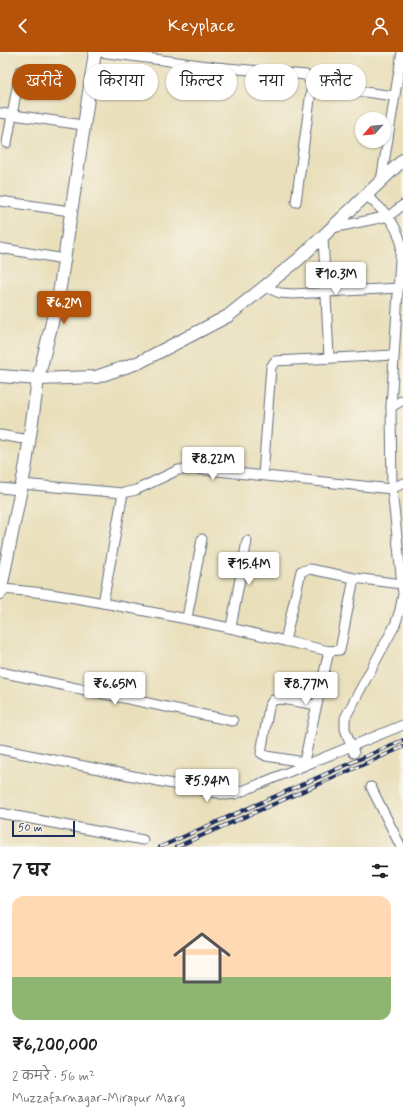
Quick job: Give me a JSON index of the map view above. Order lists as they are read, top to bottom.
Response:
{
  "scale_bar": "50 m",
  "north": "bottom left",
  "page": {
    "header": "Keyplace",
    "chip": [
      "खरीदें",
      "किराया",
      "फ़िल्टर",
      "नया",
      "फ़्लैट"
    ],
    "price": [
      "₹10.3M",
      "₹6.2M",
      "₹8.22M",
      "₹15.4M",
      "₹6.65M",
      "₹8.77M",
      "₹5.94M"
    ],
    "scale": "50 m",
    "heading": "7 घर",
    "list": [
      {
        "name": "₹6,200,000",
        "note": "2 कमरे · 56 m² · Muzzafarnagar-Mirapur Marg"
      }
    ]
  }
}
